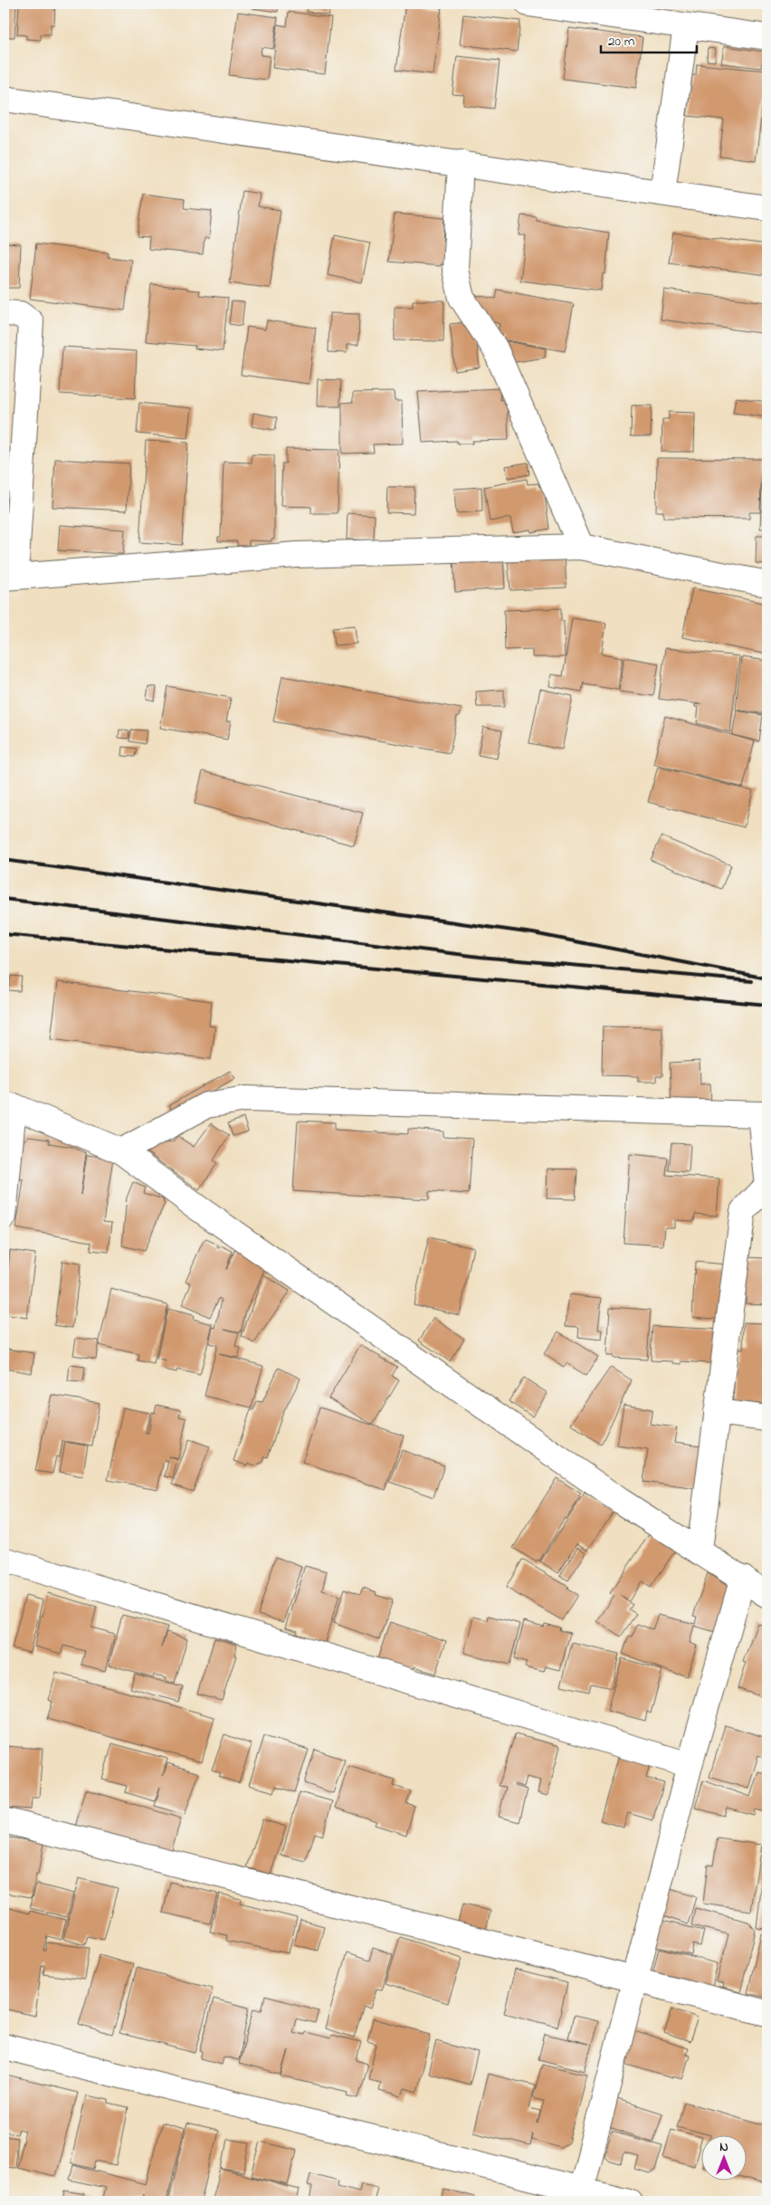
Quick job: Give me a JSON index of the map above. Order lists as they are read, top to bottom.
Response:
{
  "scale_bar": "20 m",
  "north": "top"
}
